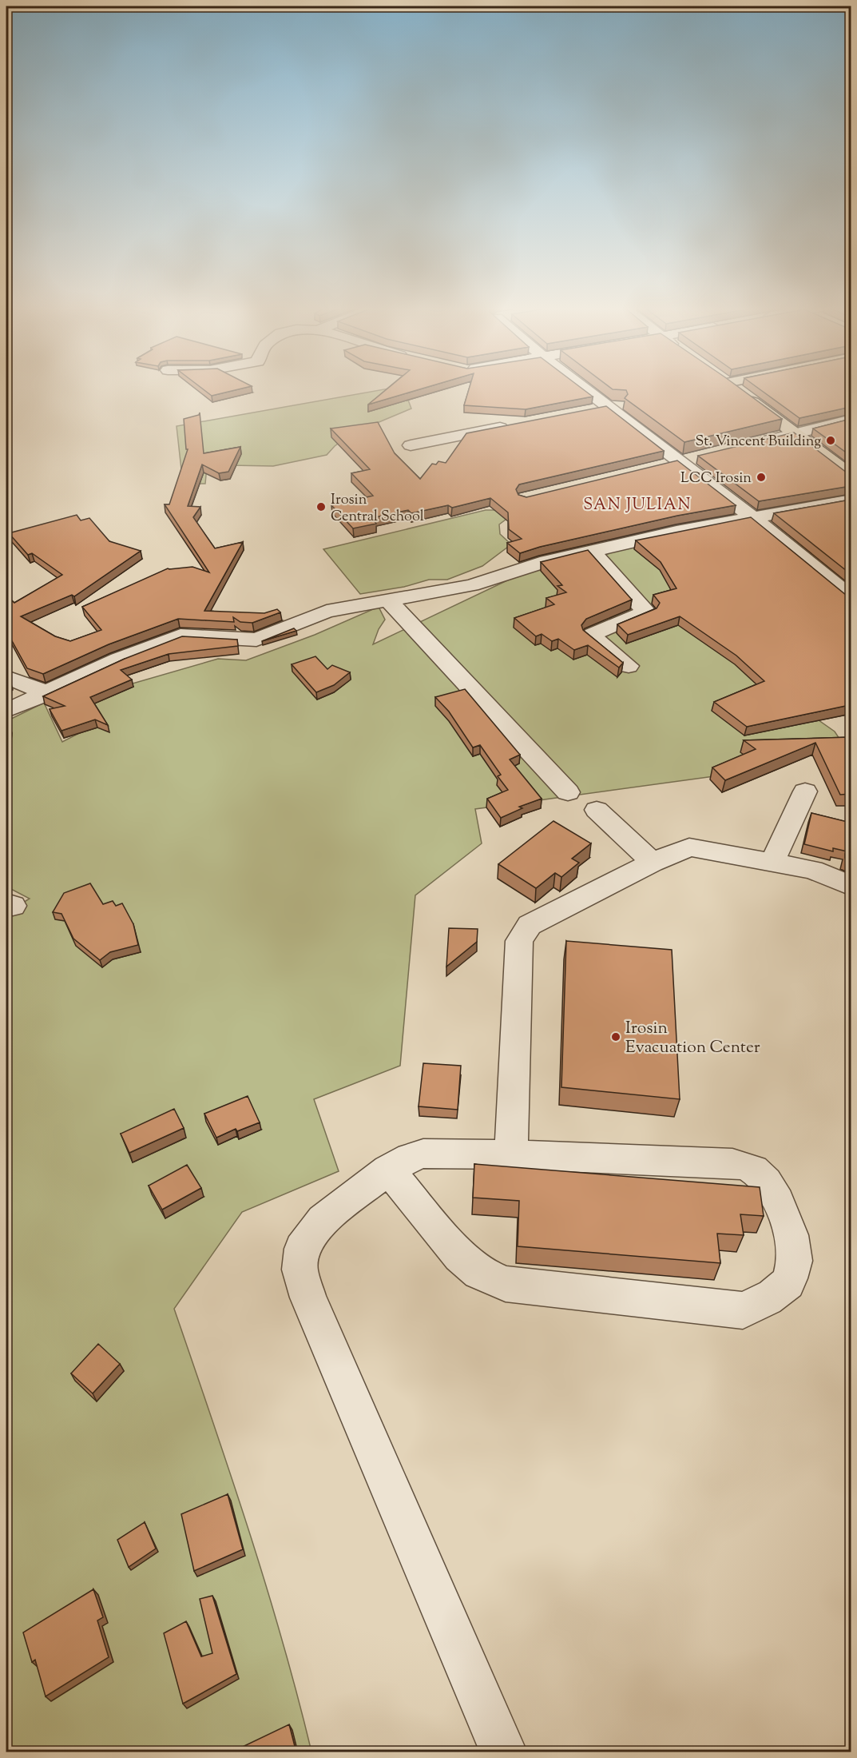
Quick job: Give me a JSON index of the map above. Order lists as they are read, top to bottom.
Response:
{
  "districts": ["SAN JULIAN"],
  "places": [
    "St. Vincent Building",
    "LCC Irosin",
    "Irosin Central School",
    "Irosin Evacuation Center"
  ]
}
